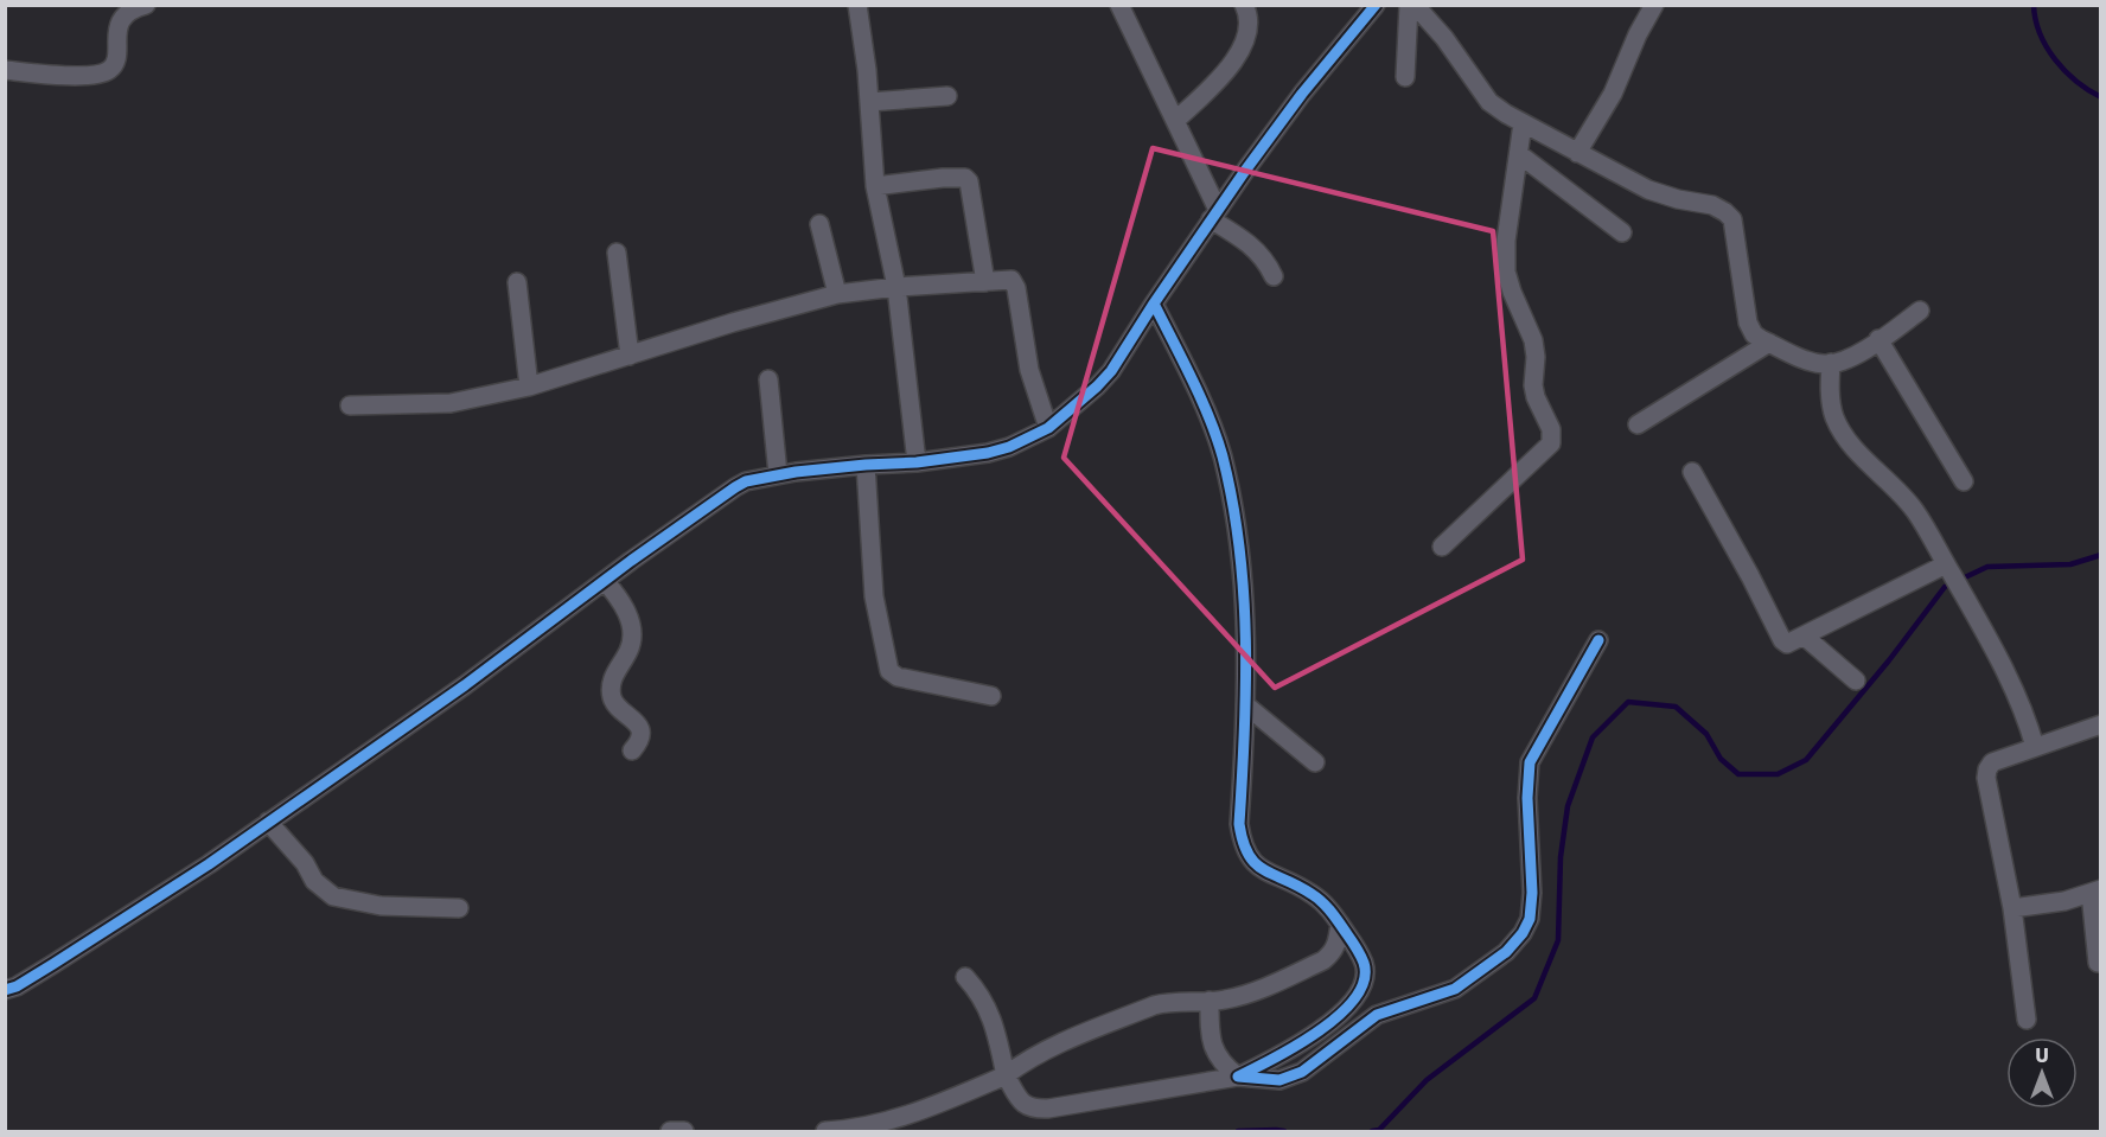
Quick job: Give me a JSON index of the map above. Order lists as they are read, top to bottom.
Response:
{
  "north": "top"
}
